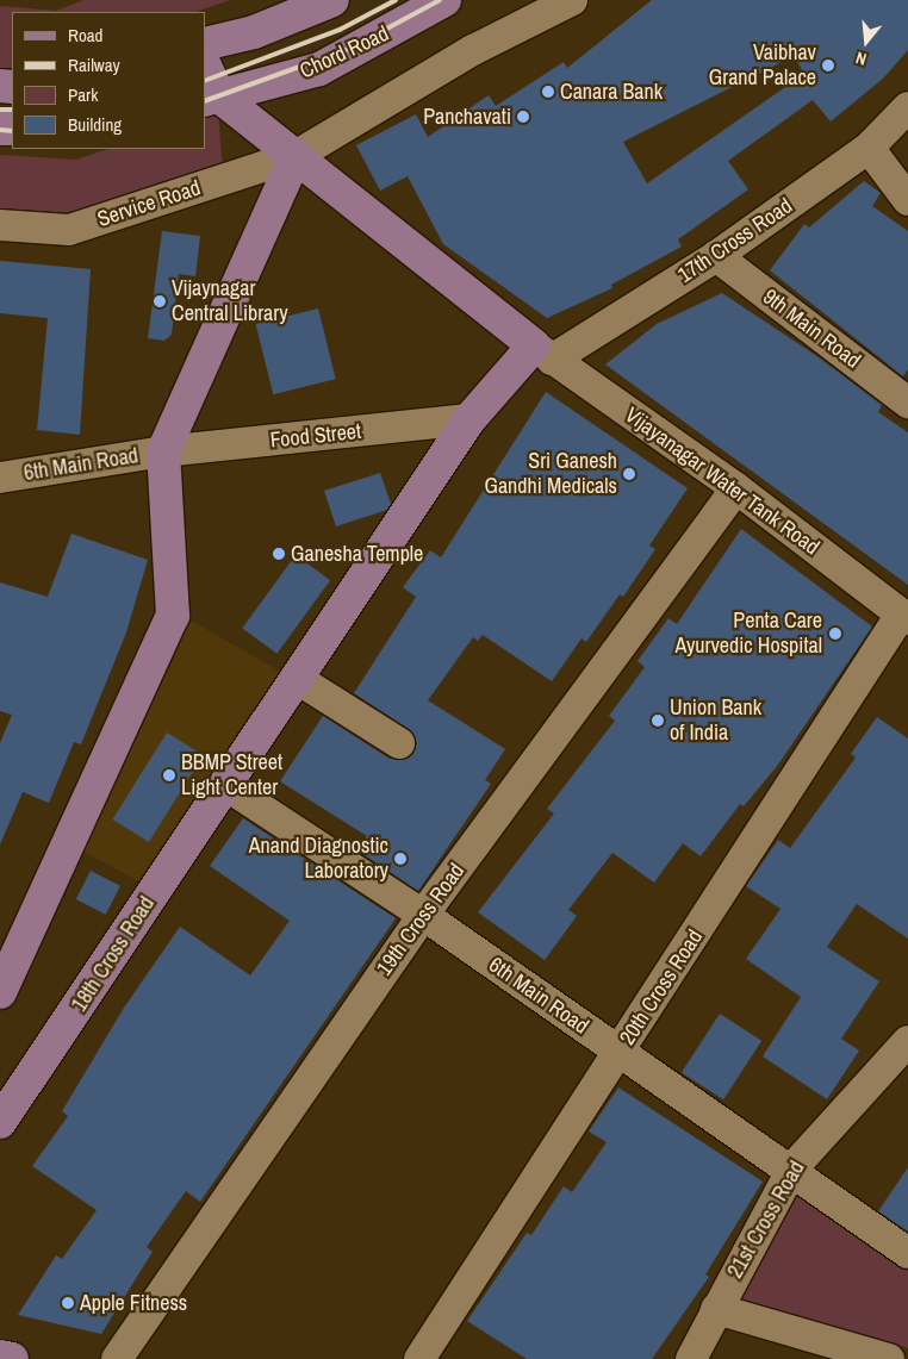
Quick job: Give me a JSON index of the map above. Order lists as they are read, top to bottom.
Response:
{
  "streets": {
    "main road": ["Chord Road", "18th Cross Road"],
    "street": [
      "Service Road",
      "17th Cross Road",
      "9th Main Road",
      "Food Street",
      "6th Main Road",
      "Vijayanagar Water Tank Road",
      "19th Cross Road",
      "20th Cross Road",
      "21st Cross Road"
    ]
  },
  "crossings": [
    ["17th Cross Road", "9th Main Road"],
    ["17th Cross Road", "Vijayanagar Water Tank Road"],
    ["17th Cross Road", "18th Cross Road"],
    ["Food Street", "6th Main Road"],
    ["Food Street", "18th Cross Road"],
    ["6th Main Road", "19th Cross Road"],
    ["6th Main Road", "18th Cross Road"],
    ["6th Main Road", "20th Cross Road"],
    ["6th Main Road", "21st Cross Road"],
    ["Vijayanagar Water Tank Road", "19th Cross Road"],
    ["Vijayanagar Water Tank Road", "18th Cross Road"],
    ["Vijayanagar Water Tank Road", "20th Cross Road"]
  ],
  "places": [
    "Vaibhav Grand Palace",
    "Canara Bank",
    "Panchavati",
    "Vijaynagar Central Library",
    "Sri Ganesh Gandhi Medicals",
    "Ganesha Temple",
    "Penta Care Ayurvedic Hospital",
    "Union Bank of India",
    "BBMP Street Light Center",
    "Anand Diagnostic Laboratory",
    "Apple Fitness"
  ],
  "legend": [
    "Road",
    "Railway",
    "Park",
    "Building"
  ],
  "north": "bottom"
}
